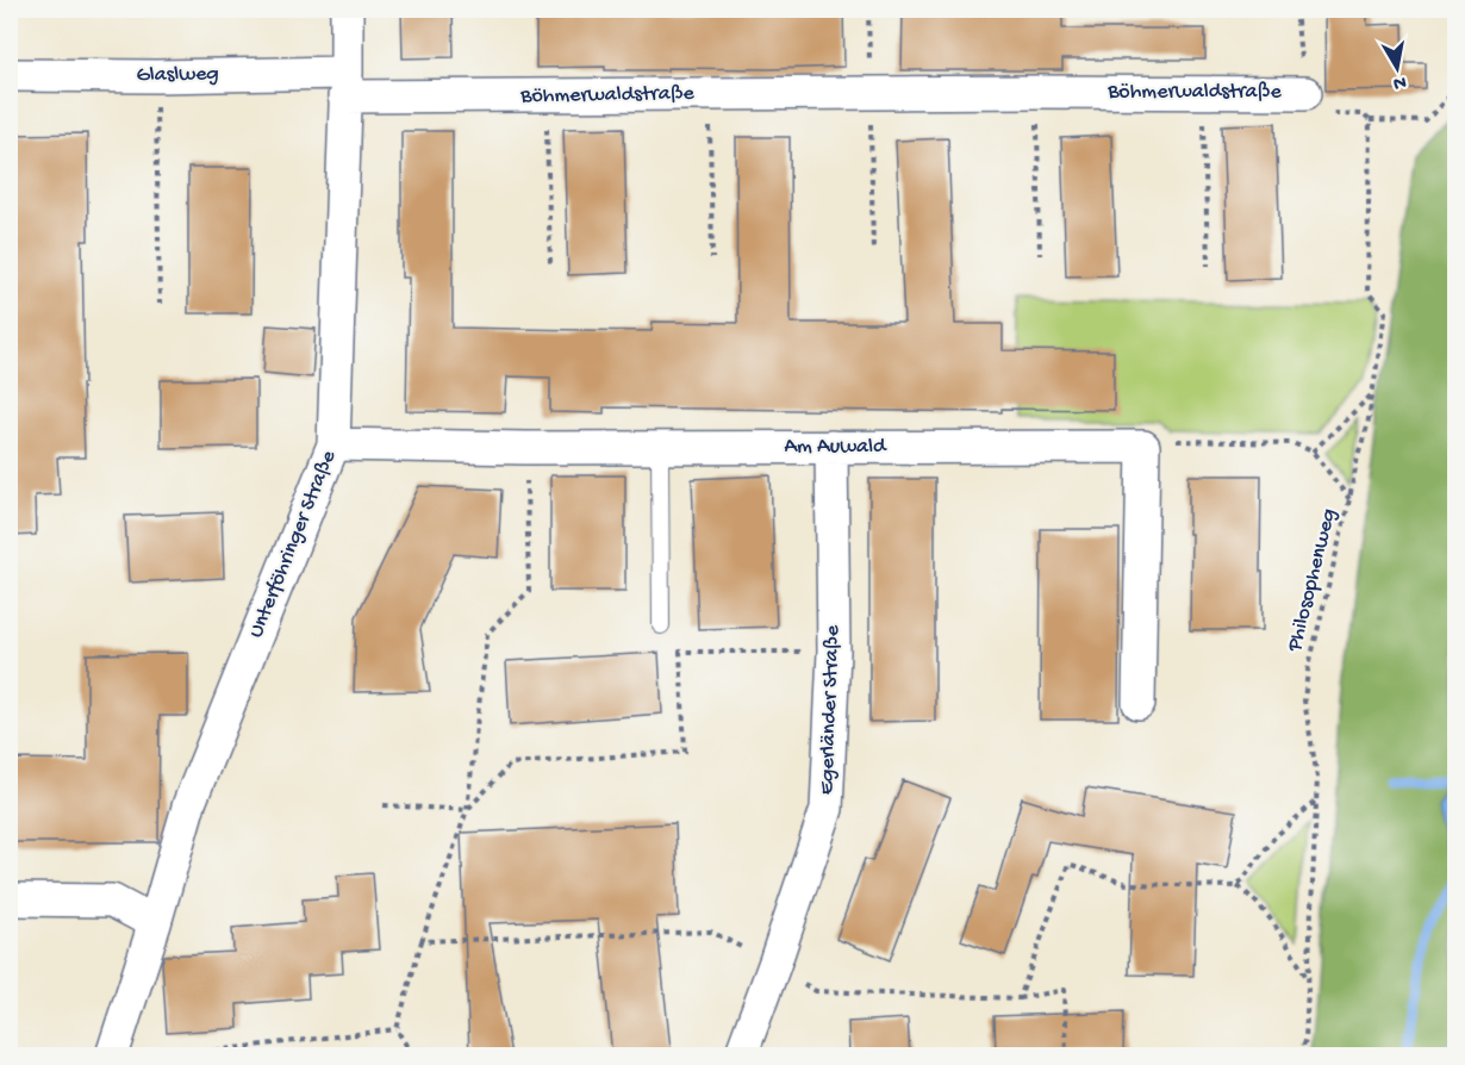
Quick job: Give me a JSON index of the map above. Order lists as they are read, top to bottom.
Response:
{
  "streets": {
    "street": [
      "Glaslweg",
      "Böhmerwaldstraße",
      "Am Auwald",
      "Unterföhringer Straße",
      "Egerländer Straße"
    ],
    "path": ["Philosophenweg"]
  },
  "crossings": [
    ["Glaslweg", "Böhmerwaldstraße"],
    ["Glaslweg", "Unterföhringer Straße"],
    ["Böhmerwaldstraße", "Unterföhringer Straße"],
    ["Am Auwald", "Unterföhringer Straße"],
    ["Am Auwald", "Egerländer Straße"]
  ],
  "north": "bottom"
}
